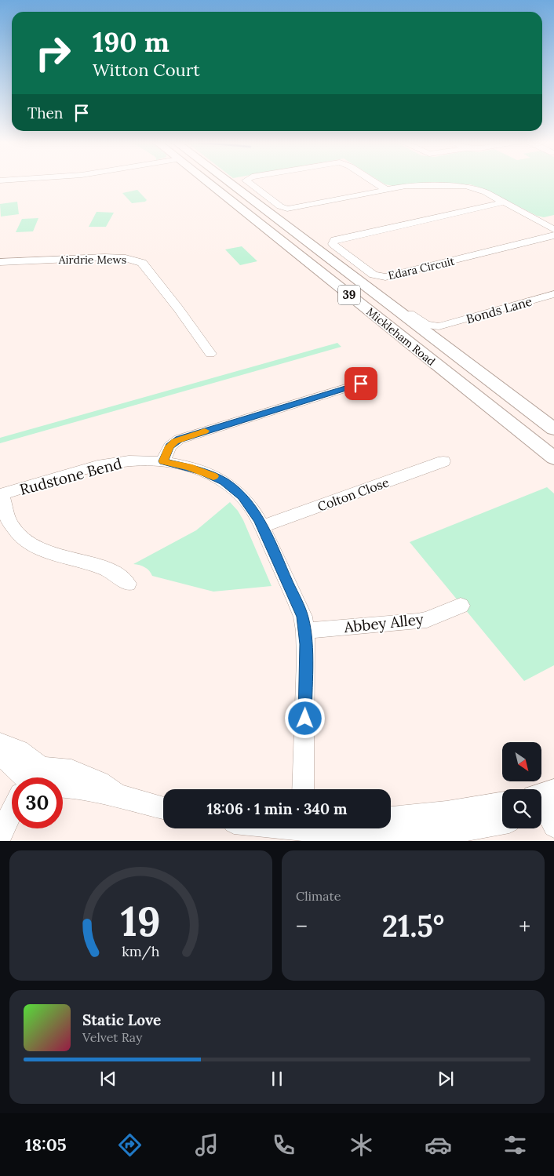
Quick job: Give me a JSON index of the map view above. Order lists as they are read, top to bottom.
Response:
{
  "streets": {
    "main road": ["39", "Mickleham Road"],
    "street": [
      "Airdrie Mews",
      "Edara Circuit",
      "Bonds Lane",
      "Rudstone Bend",
      "Colton Close",
      "Abbey Alley"
    ]
  },
  "crossings": [
    ["Rudstone Bend", "Colton Close"],
    ["Rudstone Bend", "Abbey Alley"]
  ],
  "north": "bottom right",
  "page": {
    "turn": ["190 m", "Witton Court"],
    "then": "Then",
    "limit": "30",
    "trip": "18:06 · 1 min · 340 m",
    "tile": "Climate",
    "heat": ["−", "21.5°", "+"],
    "song": ["Static Love", "Velvet Ray"],
    "tabs": "18:05",
    "gauge": ["19", "km/h"]
  }
}
